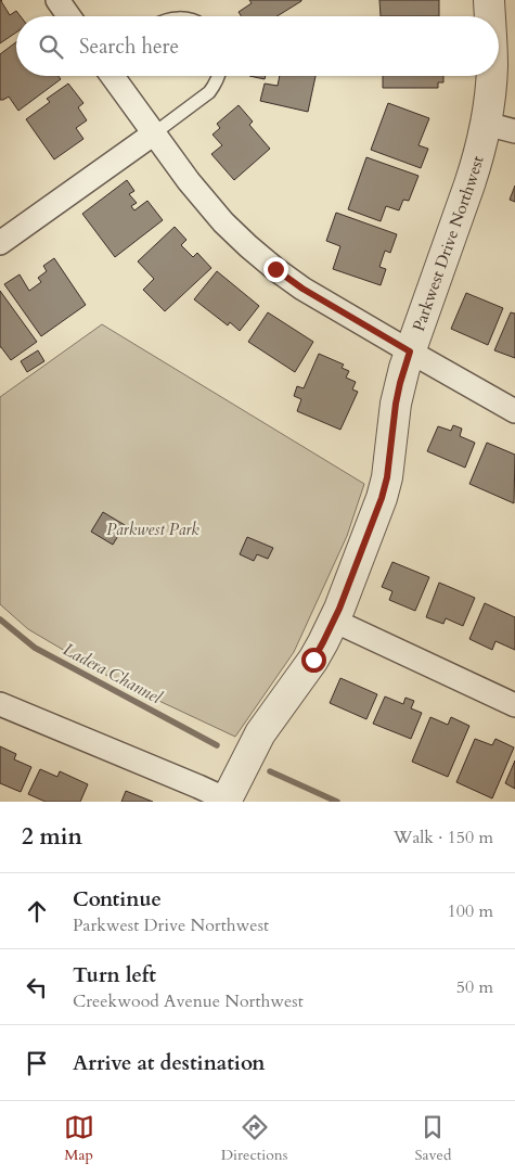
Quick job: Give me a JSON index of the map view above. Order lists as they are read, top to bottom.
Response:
{
  "streets": {
    "street": ["Parkwest Drive Northwest"]
  },
  "water": ["Ladera Channel"],
  "parks": ["Parkwest Park"],
  "page": {
    "search": "Search here",
    "heading": ["2 min", "Walk · 150 m"],
    "list": [
      ["Continue", "Parkwest Drive Northwest", "100 m"],
      ["Turn left", "Creekwood Avenue Northwest", "50 m"],
      "Arrive at destination"
    ],
    "nav": ["Map", "Directions", "Saved"]
  }
}
